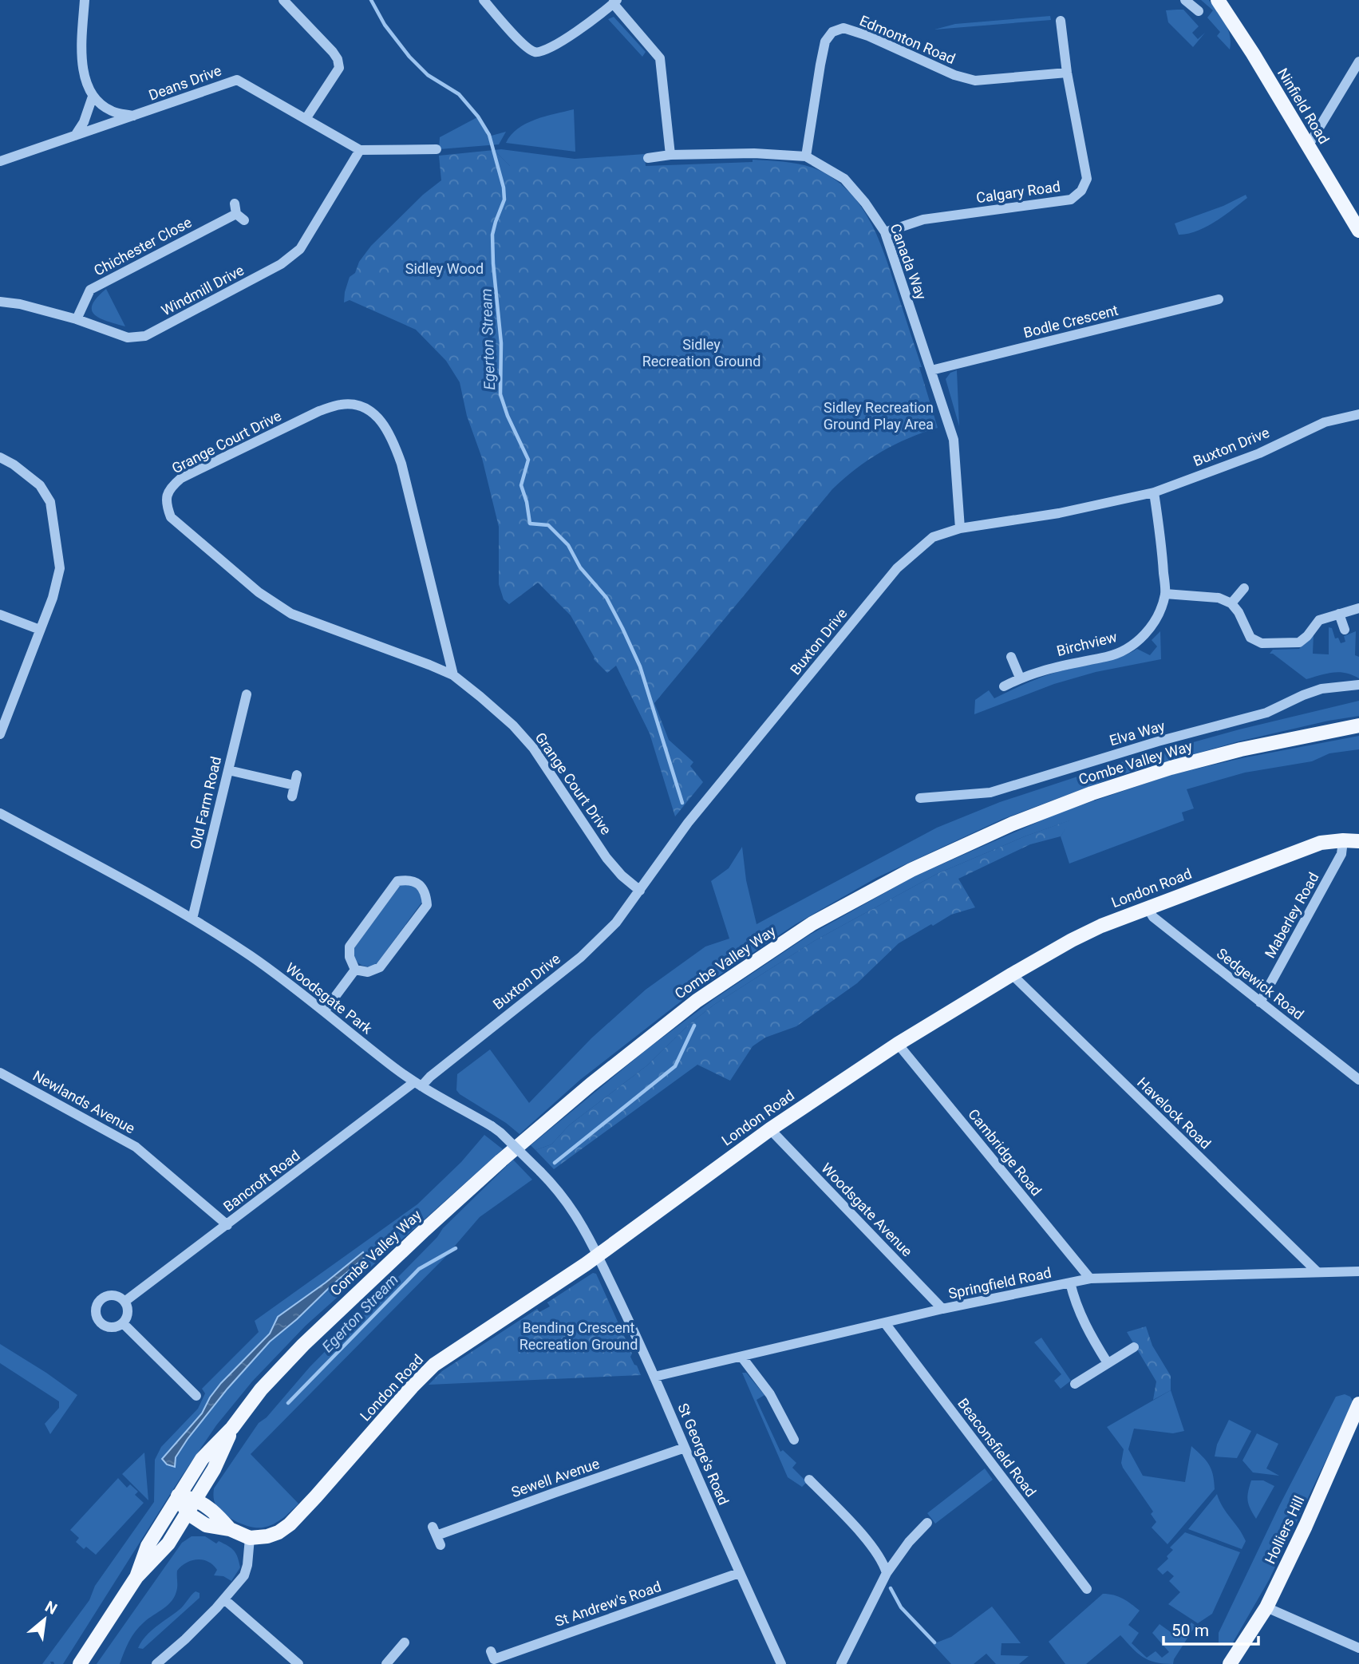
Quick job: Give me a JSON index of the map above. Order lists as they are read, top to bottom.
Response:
{
  "streets": {
    "main road": [
      "Ninfield Road",
      "Combe Valley Way",
      "London Road",
      "Holliers Hill"
    ],
    "street": [
      "Edmonton Road",
      "Deans Drive",
      "Calgary Road",
      "Chichester Close",
      "Canada Way",
      "Windmill Drive",
      "Bodle Crescent",
      "Grange Court Drive",
      "Buxton Drive",
      "Birchview",
      "Elva Way",
      "Old Farm Road",
      "Maberley Road",
      "Sedgewick Road",
      "Woodsgate Park",
      "Newlands Avenue",
      "Havelock Road",
      "Cambridge Road",
      "Bancroft Road",
      "Woodsgate Avenue",
      "Springfield Road",
      "Beaconsfield Road",
      "St George's Road",
      "Sewell Avenue",
      "St Andrew's Road"
    ]
  },
  "crossings": [
    ["Edmonton Road", "Calgary Road"],
    ["Edmonton Road", "Canada Way"],
    ["Deans Drive", "Windmill Drive"],
    ["Calgary Road", "Canada Way"],
    ["Chichester Close", "Windmill Drive"],
    ["Canada Way", "Bodle Crescent"],
    ["Canada Way", "Buxton Drive"],
    ["Grange Court Drive", "Buxton Drive"],
    ["Buxton Drive", "Birchview"],
    ["Buxton Drive", "Woodsgate Park"],
    ["Buxton Drive", "Bancroft Road"],
    ["Old Farm Road", "Woodsgate Park"],
    ["London Road", "Maberley Road"],
    ["London Road", "Sedgewick Road"],
    ["London Road", "Woodsgate Park"],
    ["London Road", "Havelock Road"],
    ["London Road", "Cambridge Road"],
    ["London Road", "Woodsgate Avenue"],
    ["London Road", "St George's Road"],
    ["Maberley Road", "Sedgewick Road"],
    ["Woodsgate Park", "Bancroft Road"],
    ["Woodsgate Park", "St George's Road"],
    ["Newlands Avenue", "Bancroft Road"],
    ["Havelock Road", "Springfield Road"],
    ["Cambridge Road", "Springfield Road"],
    ["Woodsgate Avenue", "Springfield Road"],
    ["Springfield Road", "Beaconsfield Road"],
    ["Springfield Road", "St George's Road"],
    ["St George's Road", "Sewell Avenue"],
    ["St George's Road", "St Andrew's Road"]
  ],
  "water": ["Egerton Stream"],
  "parks": [
    "Sidley Wood",
    "Sidley Recreation Ground",
    "Sidley Recreation Ground Play Area",
    "Bending Crescent Recreation Ground"
  ],
  "scale_bar": "50 m",
  "north": "top right"
}
